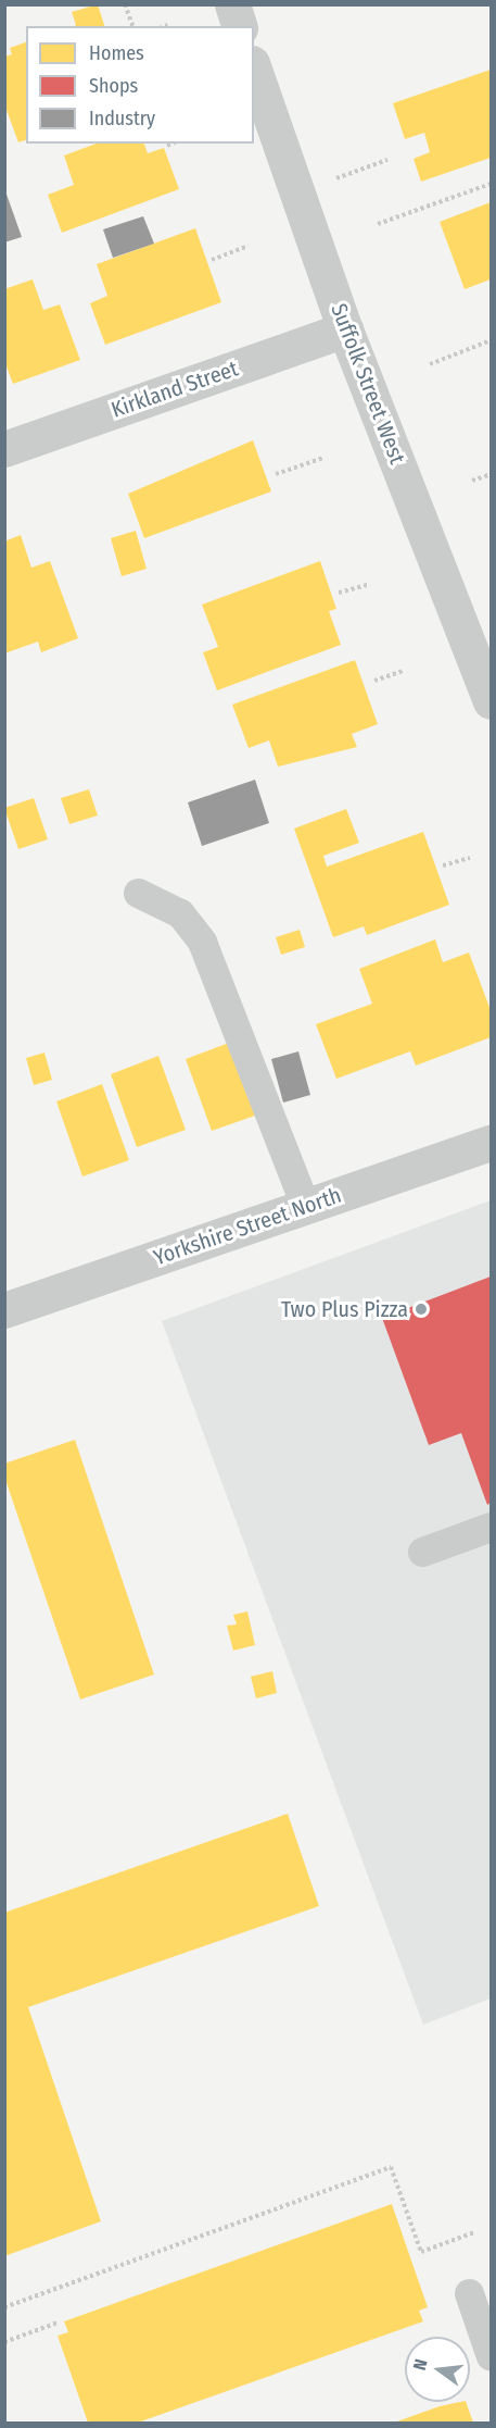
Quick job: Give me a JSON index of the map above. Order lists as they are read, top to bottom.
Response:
{
  "streets": {
    "street": ["Suffolk Street West", "Kirkland Street", "Yorkshire Street North"]
  },
  "crossings": [
    ["Suffolk Street West", "Kirkland Street"]
  ],
  "places": ["Two Plus Pizza"],
  "legend": ["Homes", "Shops", "Industry"],
  "north": "left"
}
